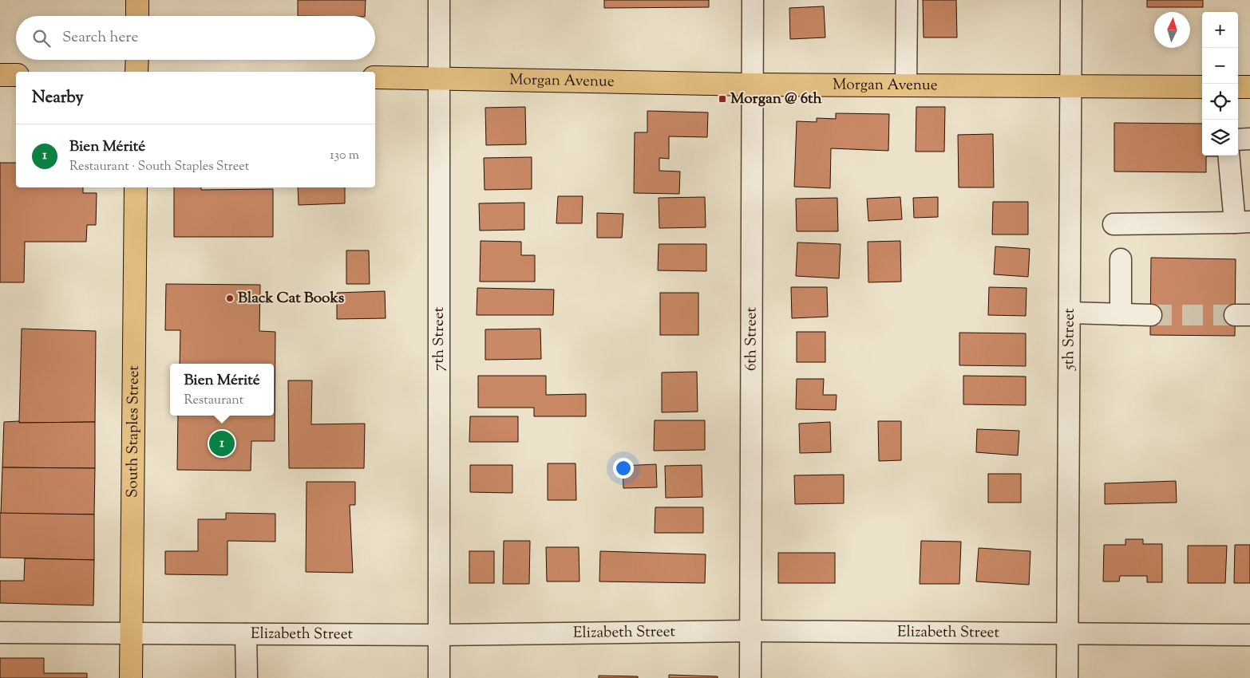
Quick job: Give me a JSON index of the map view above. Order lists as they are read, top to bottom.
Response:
{
  "streets": {
    "main road": ["Morgan Avenue", "South Staples Street"],
    "street": [
      "7th Street",
      "6th Street",
      "5th Street",
      "Elizabeth Street"
    ]
  },
  "crossings": [
    ["Morgan Avenue", "7th Street"],
    ["Morgan Avenue", "6th Street"],
    ["Morgan Avenue", "5th Street"],
    ["7th Street", "Elizabeth Street"],
    ["6th Street", "Elizabeth Street"],
    ["5th Street", "Elizabeth Street"],
    ["South Staples Street", "Elizabeth Street"]
  ],
  "places": {
    "transit": ["Morgan @ 6th"],
    "other": ["Black Cat Books"]
  },
  "north": "top",
  "page": {
    "map_buttons": ["+", "−"],
    "search": "Search here",
    "heading": "Nearby",
    "list": [
      {
        "mark": "1",
        "name": "Bien Mérité",
        "note": "Restaurant · South Staples Street",
        "value": "130 m"
      }
    ],
    "popup": ["Bien Mérité", "Restaurant"],
    "pins": "1"
  }
}
